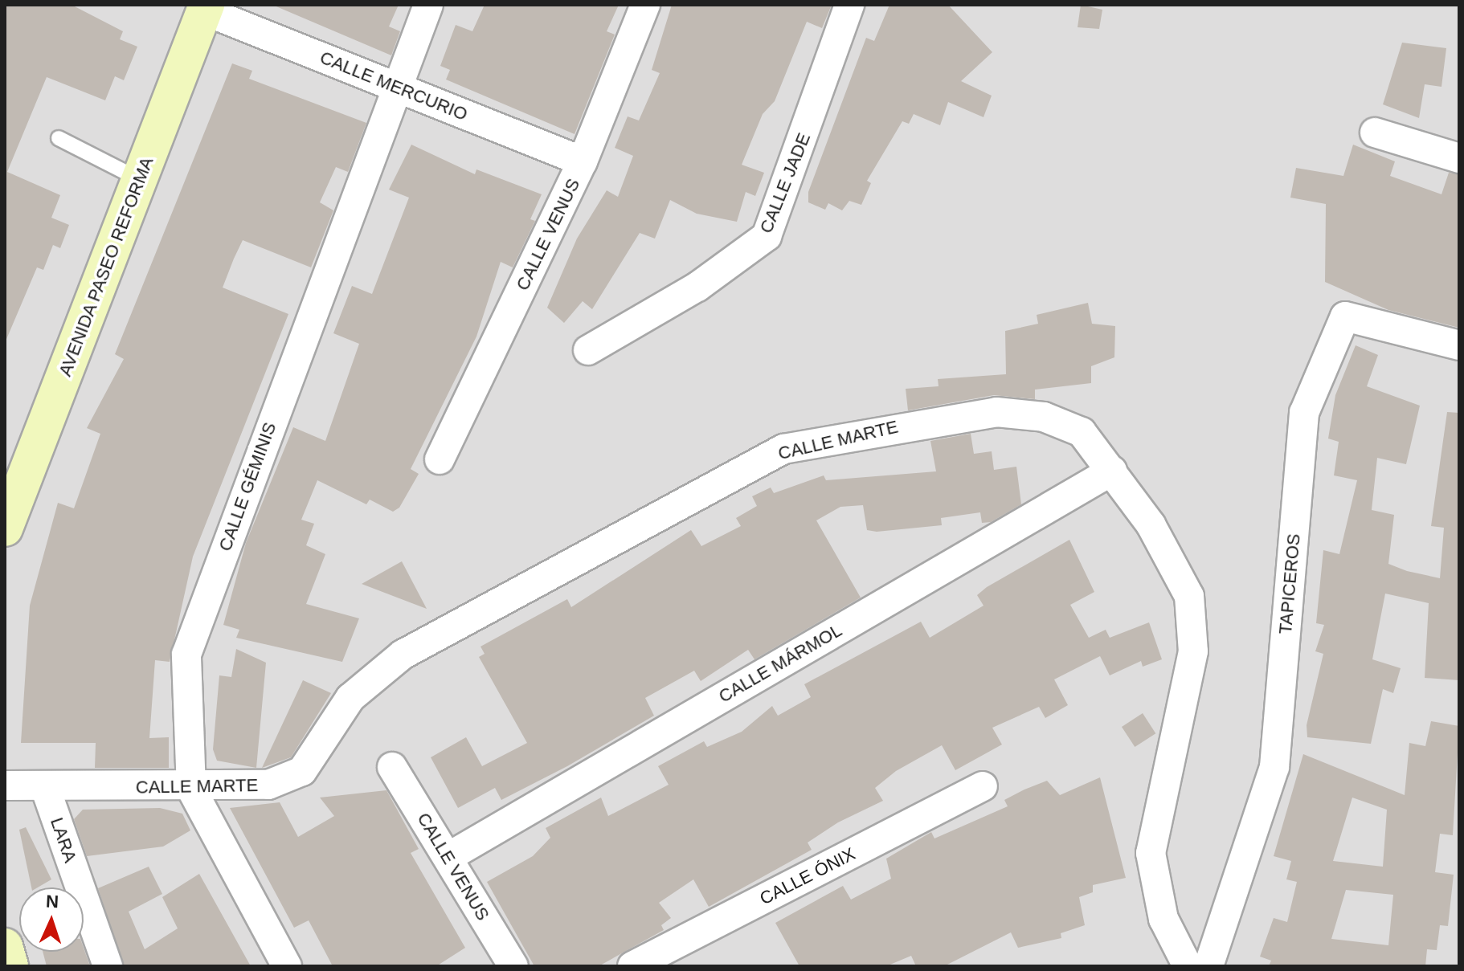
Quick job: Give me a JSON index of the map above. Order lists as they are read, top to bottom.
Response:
{
  "streets": {
    "main road": ["AVENIDA PASEO REFORMA"],
    "street": [
      "CALLE MERCURIO",
      "CALLE JADE",
      "CALLE VENUS",
      "CALLE MARTE",
      "CALLE GÉMINIS",
      "TAPICEROS",
      "CALLE MÁRMOL",
      "LARA",
      "CALLE ÓNIX"
    ]
  },
  "crossings": [
    ["CALLE MERCURIO", "CALLE VENUS"],
    ["CALLE MERCURIO", "AVENIDA PASEO REFORMA"],
    ["CALLE MERCURIO", "CALLE GÉMINIS"],
    ["CALLE VENUS", "CALLE MÁRMOL"],
    ["CALLE MARTE", "CALLE GÉMINIS"],
    ["CALLE MARTE", "CALLE MÁRMOL"],
    ["CALLE MARTE", "LARA"]
  ],
  "north": "top"
}
